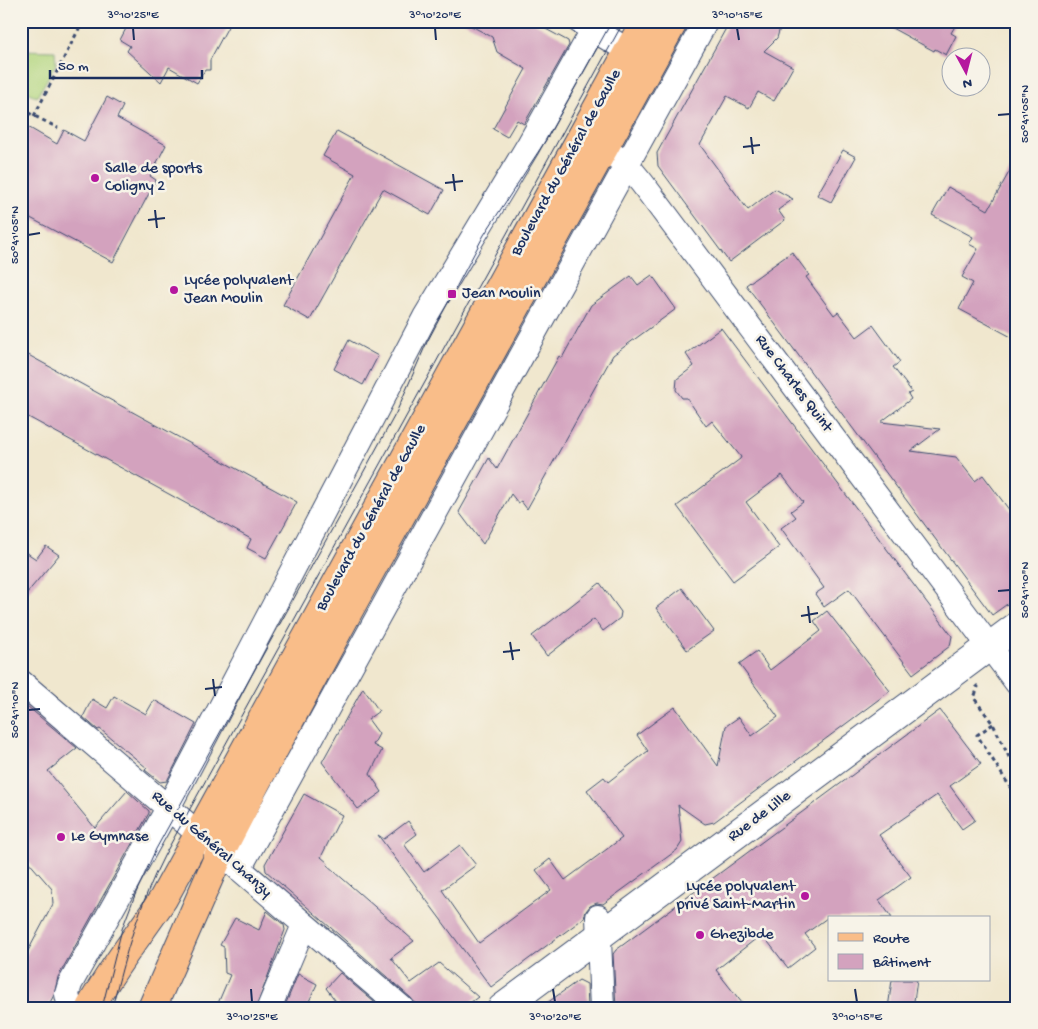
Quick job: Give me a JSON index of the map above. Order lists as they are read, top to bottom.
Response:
{
  "streets": {
    "main road": ["Boulevard du Général de Gaulle"],
    "street": ["Rue Charles Quint", "Rue de Lille", "Rue du Général Chanzy"]
  },
  "crossings": [
    ["Boulevard du Général de Gaulle", "Rue Charles Quint"],
    ["Boulevard du Général de Gaulle", "Rue du Général Chanzy"],
    ["Rue Charles Quint", "Rue de Lille"]
  ],
  "places": {
    "other": [
      "Salle de sports Coligny 2",
      "Lycée polyvalent Jean Moulin",
      "Le Gymnase",
      "Lycée polyvalent privé Saint-Martin",
      "Ghezibde"
    ],
    "transit": ["Jean Moulin"]
  },
  "legend": ["Route", "Bâtiment"],
  "scale_bar": "50 m",
  "north": "bottom",
  "coordinates": [
    "3°10'25\"E",
    "3°10'20\"E",
    "3°10'15\"E",
    "50°41'05\"N",
    "50°41'10\"N"
  ]
}
